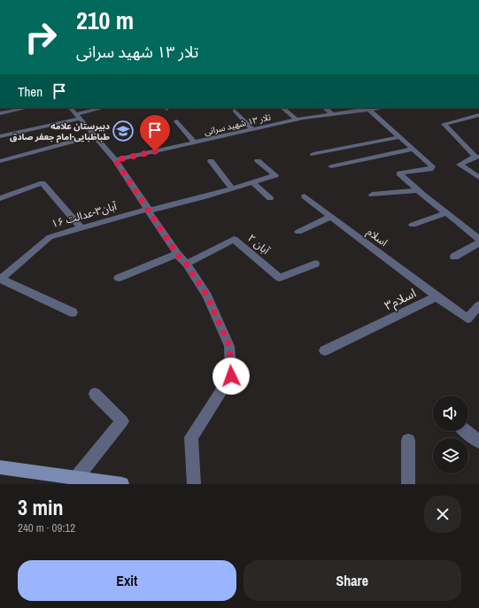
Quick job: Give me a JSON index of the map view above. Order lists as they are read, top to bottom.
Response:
{
  "streets": {
    "street": [
      "تلار ۱۳ شهید سرانی",
      "آبان۳-عدالت ۱۶",
      "اسلام",
      "آبان ۲",
      "اسلام۳"
    ]
  },
  "crossings": [
    ["اسلام", "اسلام۳"]
  ],
  "places": {
    "school or university": ["دبیرستان علامه طباطبایی-امام جعفر صادق"]
  },
  "page": {
    "turn": ["210 m", "تلار ۱۳ شهید سرانی"],
    "then": "Then",
    "heading": ["3 min", "240 m · 09:12"],
    "buttons": ["Exit", "Share"]
  }
}
